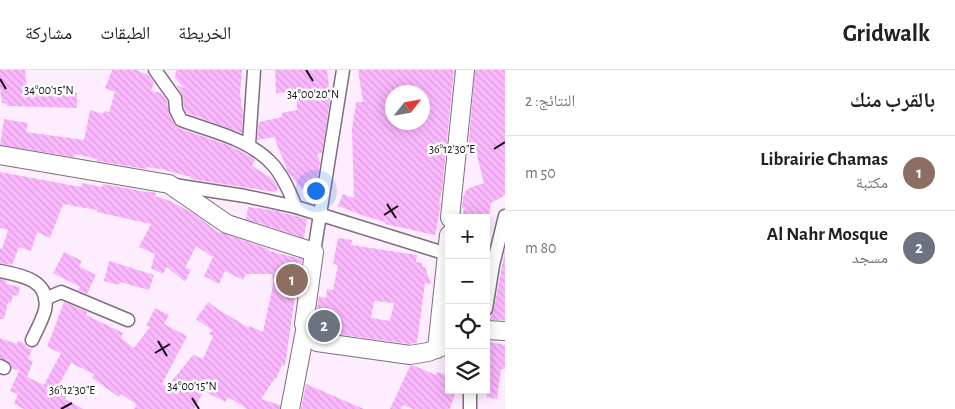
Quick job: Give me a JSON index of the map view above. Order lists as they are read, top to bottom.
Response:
{
  "north": "top right",
  "page": {
    "header": "Gridwalk",
    "nav": ["الخريطة", "الطبقات", "مشاركة"],
    "heading": ["بالقرب منك", "النتائج: 2"],
    "list": [
      {
        "mark": "1",
        "name": "Librairie Chamas",
        "note": "مكتبة",
        "value": "50 m"
      },
      {
        "mark": "2",
        "name": "Al Nahr Mosque",
        "note": "مسجد",
        "value": "80 m"
      }
    ],
    "map_buttons": ["+", "−"],
    "pins": ["1", "2"]
  },
  "coordinates": ["34°00'15\"N", "34°00'20\"N", "36°12'30\"E"]
}
